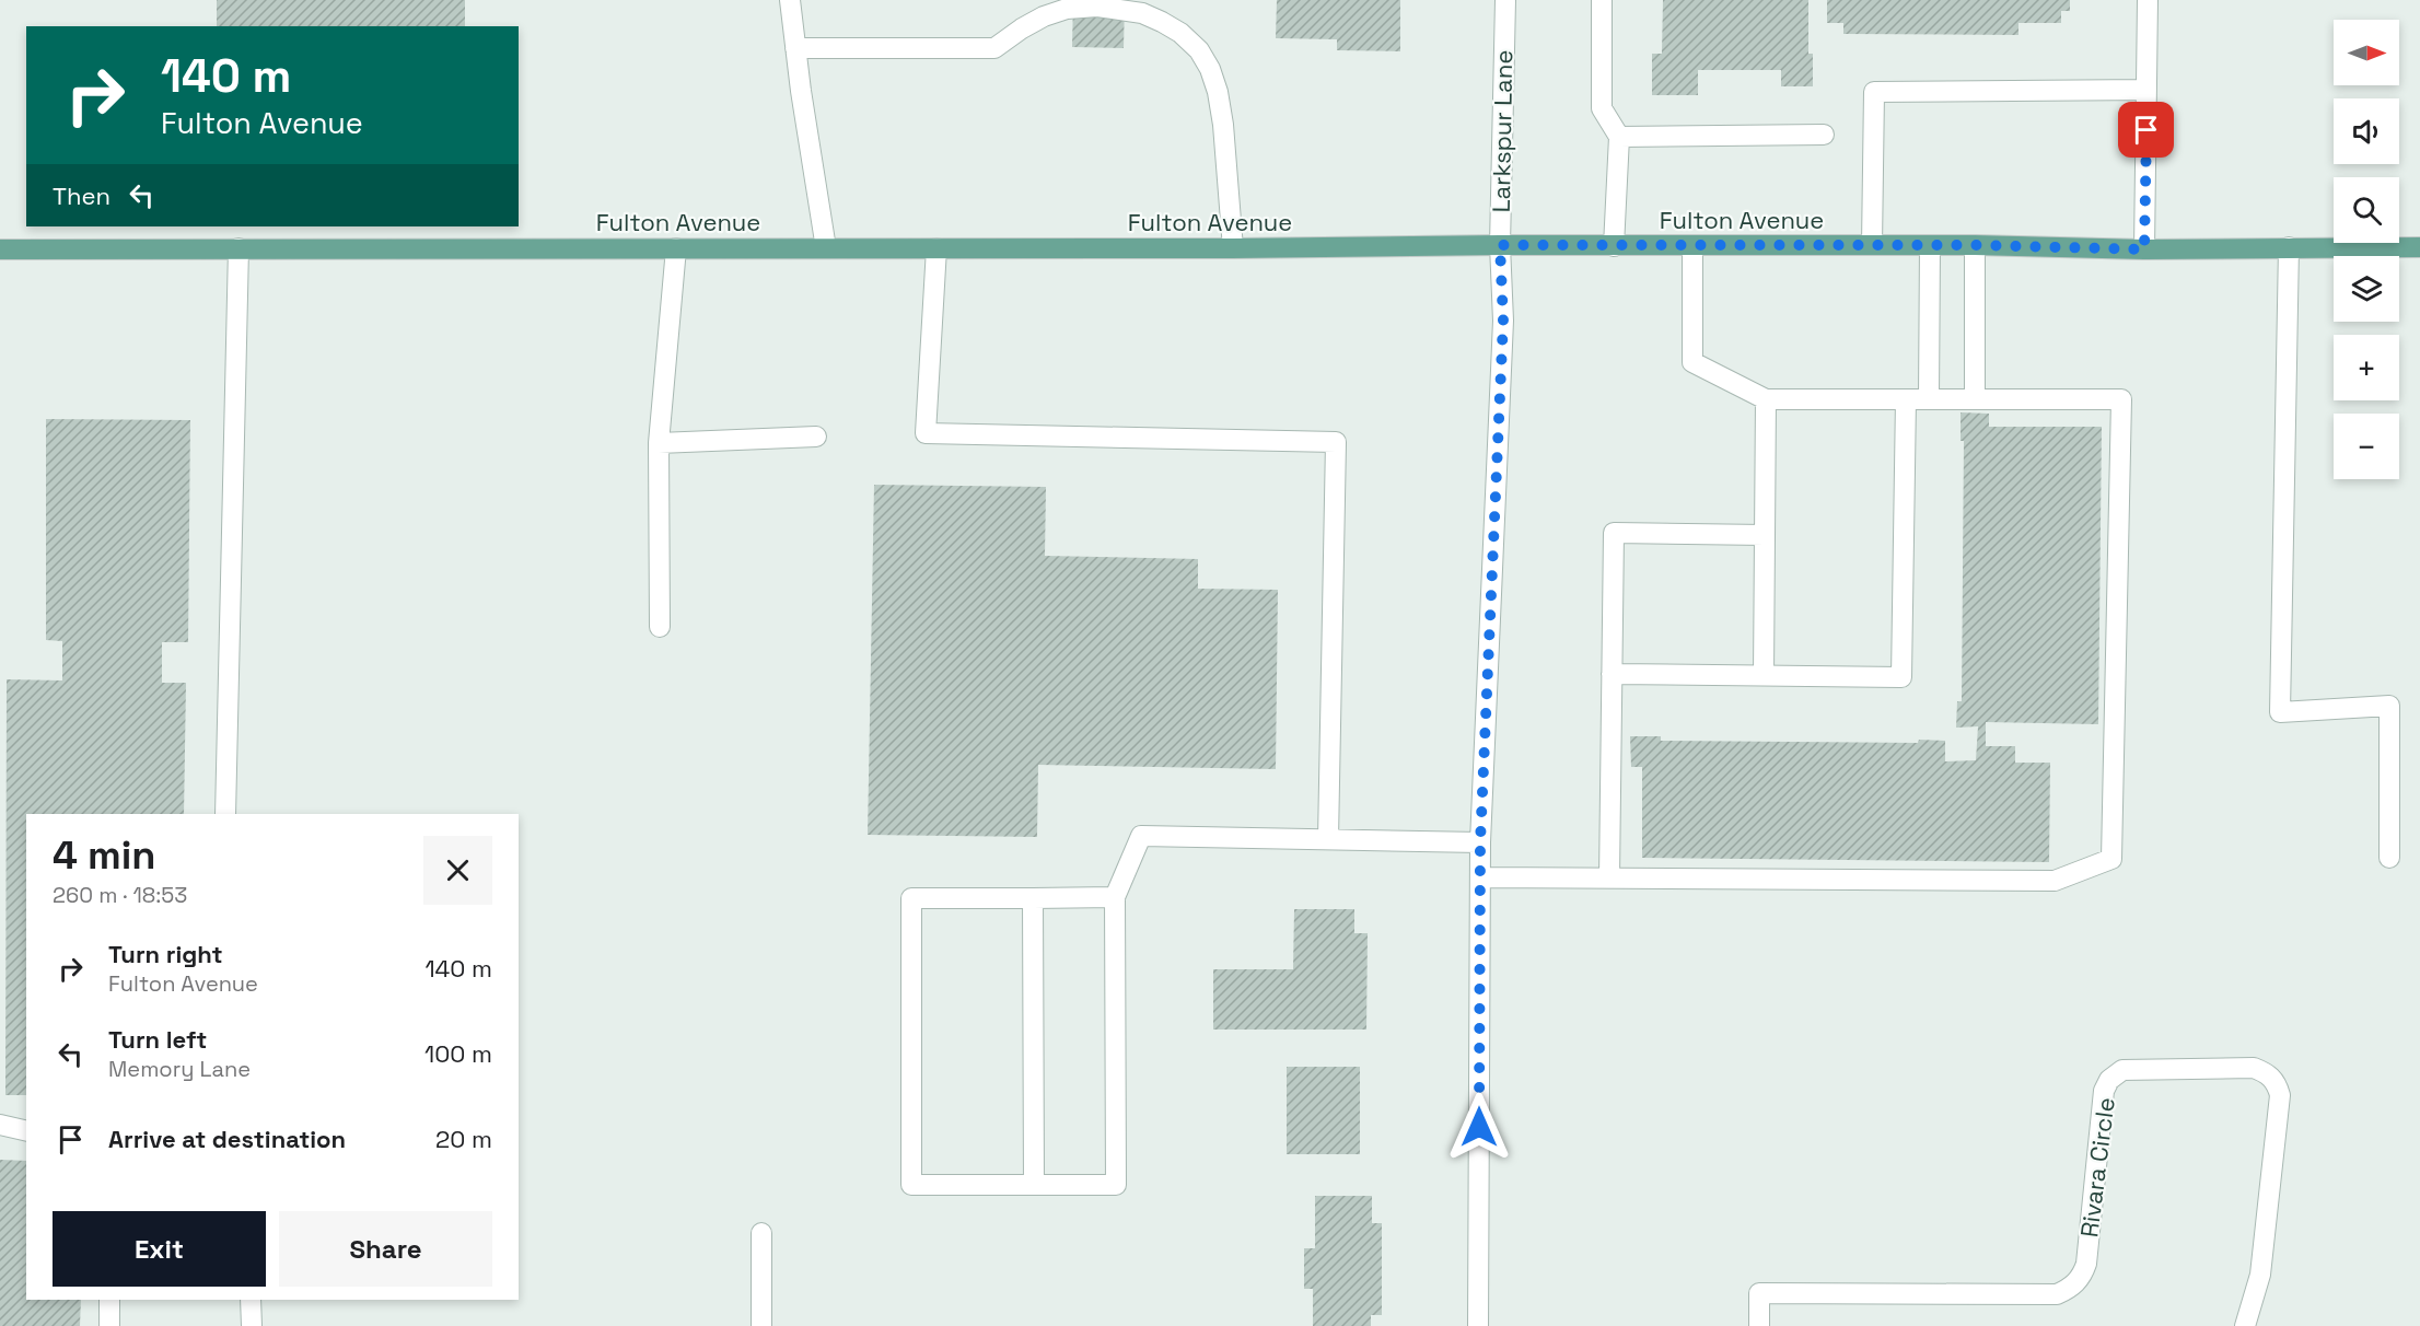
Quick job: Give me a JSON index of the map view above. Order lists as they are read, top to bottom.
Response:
{
  "streets": {
    "main road": ["Fulton Avenue"],
    "street": ["Larkspur Lane", "Rivara Circle"]
  },
  "crossings": [
    ["Larkspur Lane", "Fulton Avenue"]
  ],
  "north": "right",
  "page": {
    "map_buttons": ["+", "−"],
    "turn": ["140 m", "Fulton Avenue"],
    "then": "Then",
    "heading": ["4 min", "260 m · 18:53"],
    "list": [
      {
        "name": "Turn right",
        "note": "Fulton Avenue",
        "value": "140 m"
      },
      {
        "name": "Turn left",
        "note": "Memory Lane",
        "value": "100 m"
      },
      {
        "name": "Arrive at destination",
        "value": "20 m"
      }
    ],
    "buttons": ["Exit", "Share"]
  }
}
